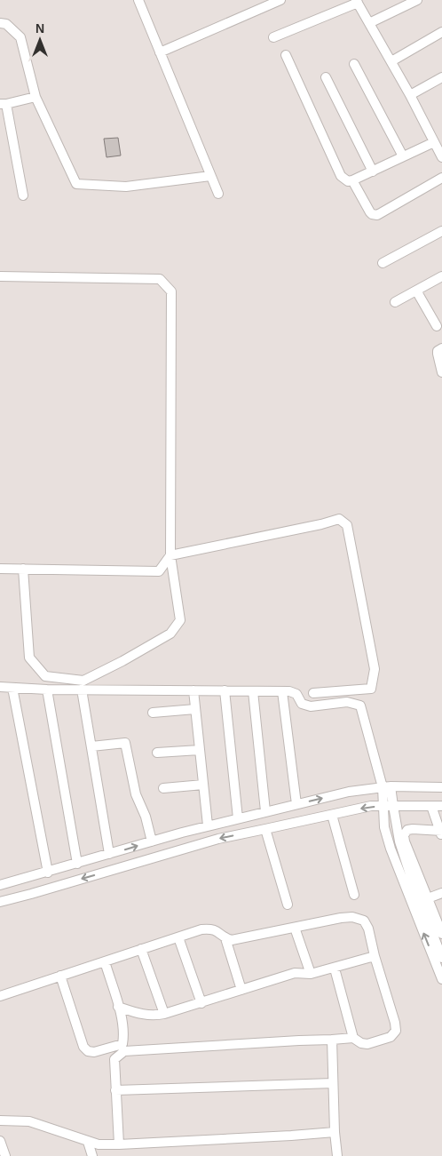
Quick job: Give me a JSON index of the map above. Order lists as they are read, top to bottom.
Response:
{
  "north": "top"
}
